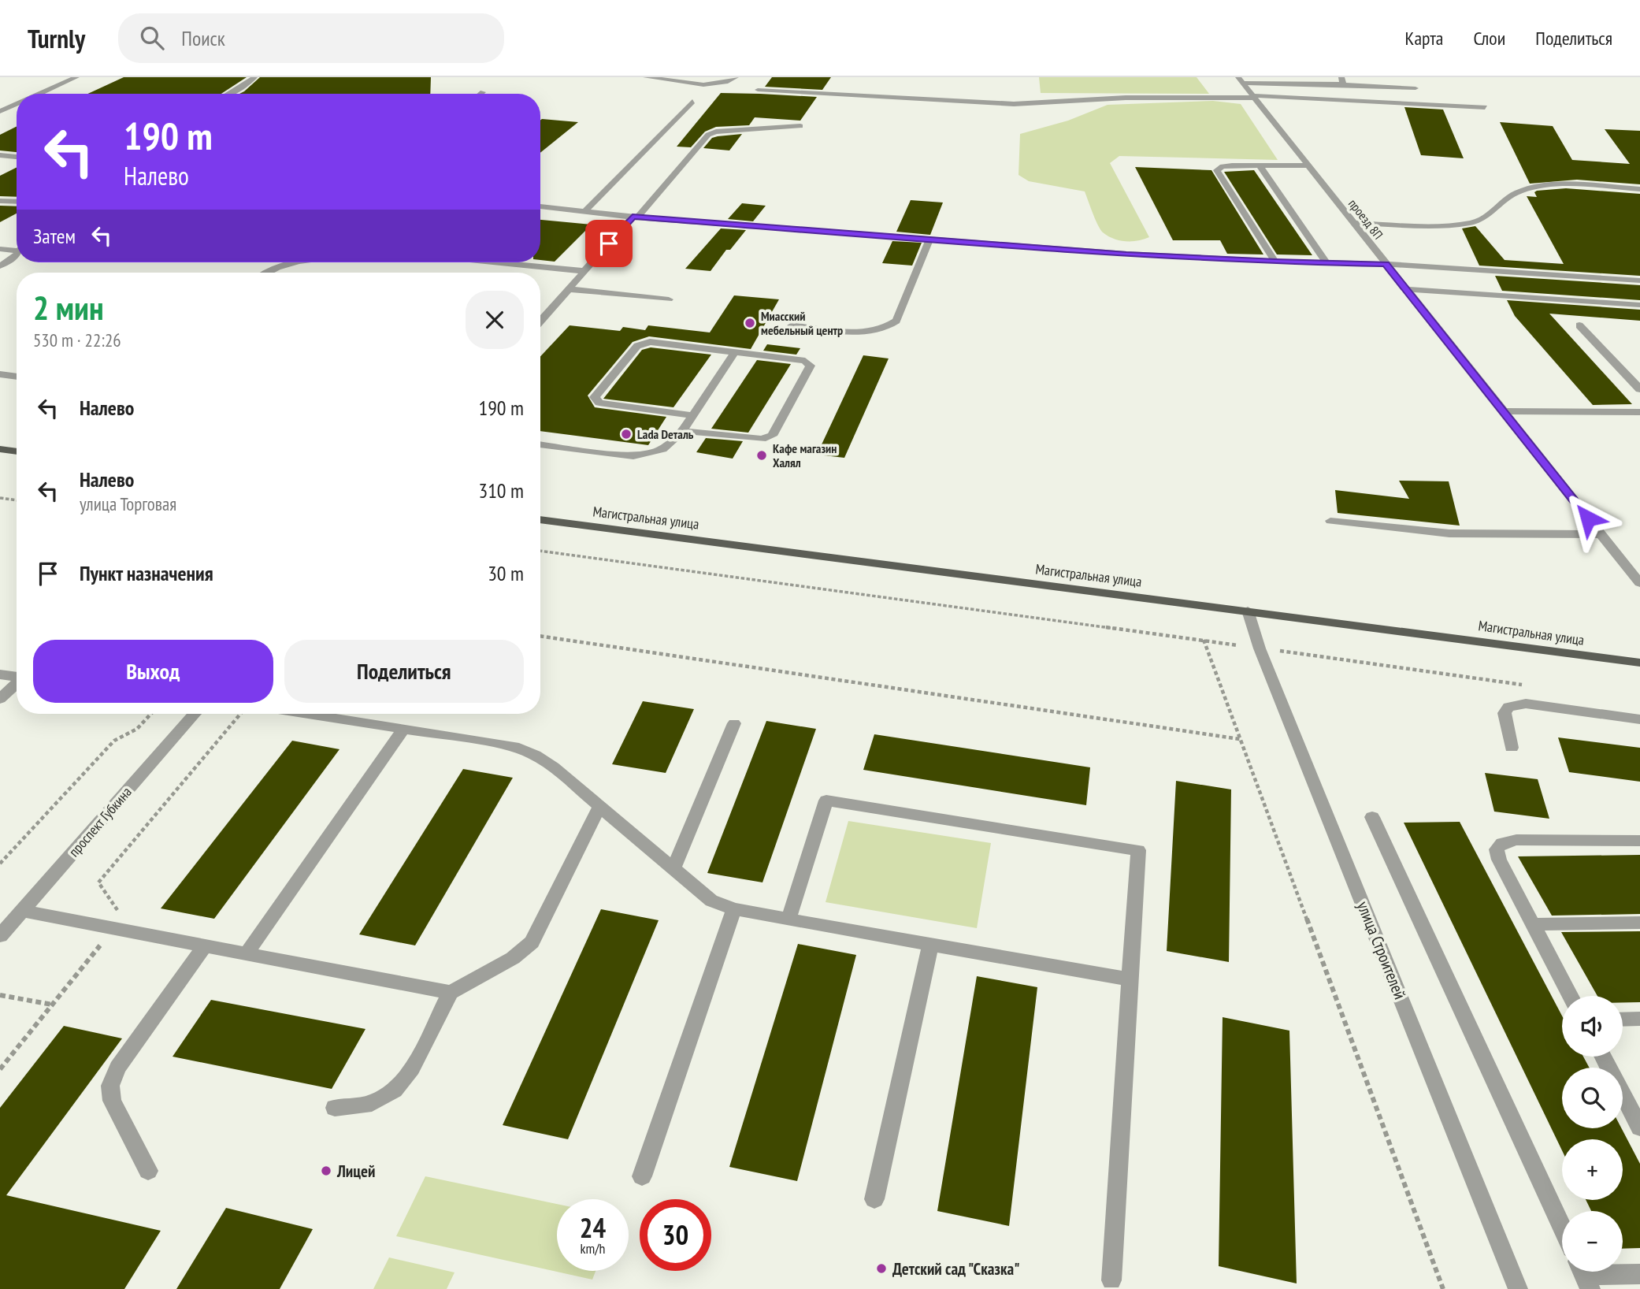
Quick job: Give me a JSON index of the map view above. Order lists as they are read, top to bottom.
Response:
{
  "streets": {
    "main road": ["Магистральная улица"],
    "street": ["проезд 8П", "проспект Губкина", "улица Строителей"]
  },
  "crossings": [
    ["Магистральная улица", "улица Строителей"]
  ],
  "places": [
    "Миасский мебельный центр",
    "Lada Dеталь",
    "Кафе магазин Халял",
    "Лицей",
    "Детский сад \"Сказка\""
  ],
  "page": {
    "header": "Turnly",
    "search": "Поиск",
    "nav": ["Карта", "Слои", "Поделиться"],
    "turn": ["190 m", "Налево"],
    "then": "Затем",
    "heading": ["2 мин", "530 m · 22:26"],
    "list": [
      {
        "name": "Налево",
        "value": "190 m"
      },
      {
        "name": "Налево",
        "note": "улица Торговая",
        "value": "310 m"
      },
      {
        "name": "Пункт назначения",
        "value": "30 m"
      }
    ],
    "buttons": ["Выход", "Поделиться"],
    "map_buttons": ["+", "−"],
    "speed": "24 km/h",
    "limit": "30"
  }
}
